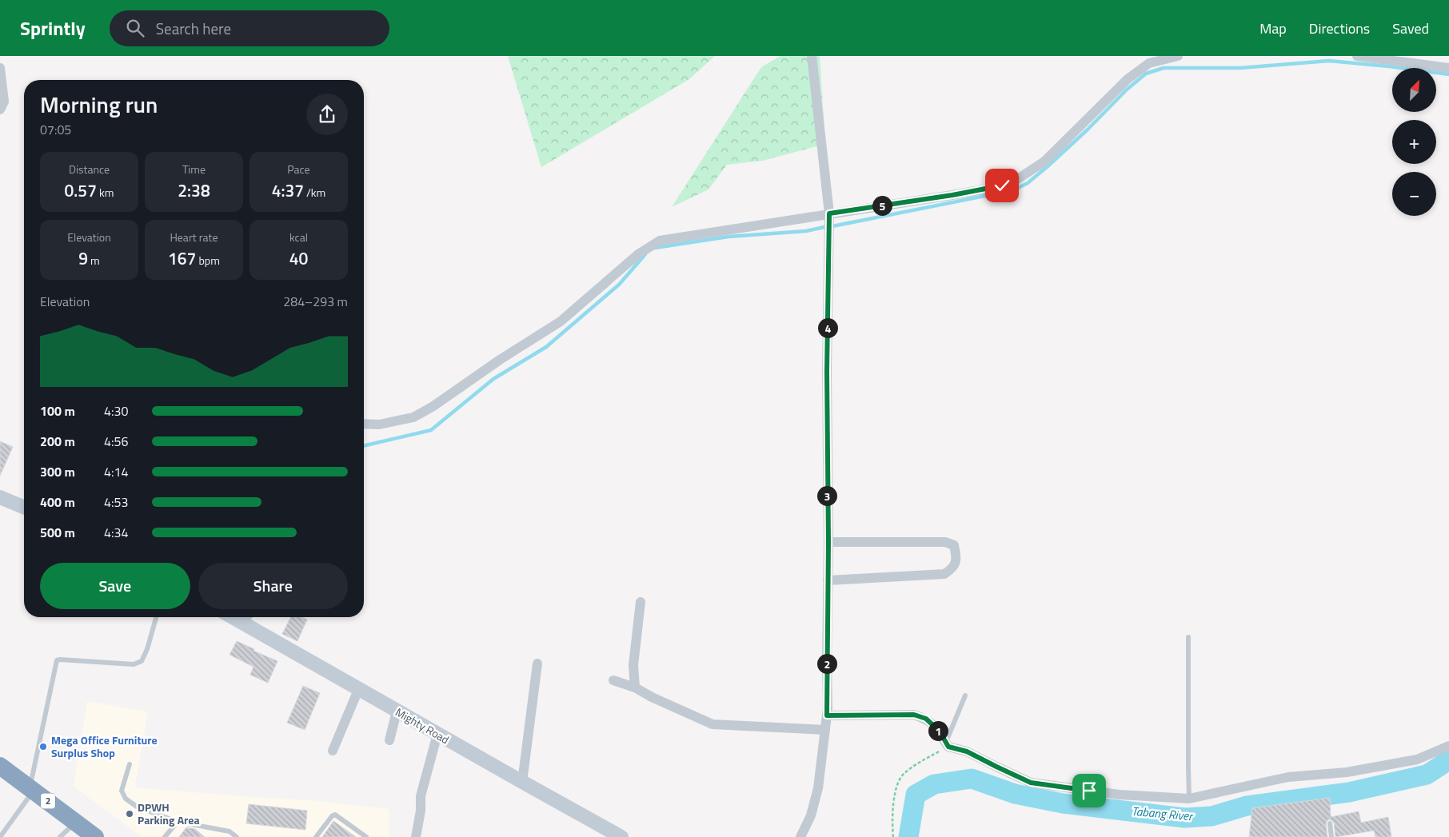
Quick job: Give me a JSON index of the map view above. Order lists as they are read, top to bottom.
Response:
{
  "streets": {
    "highway": ["2"],
    "street": ["Mighty Road"]
  },
  "water": ["Tabang River"],
  "places": ["Mega Office Furniture Surplus Shop", "DPWH Parking Area"],
  "north": "top right",
  "page": {
    "header": "Sprintly",
    "search": "Search here",
    "nav": ["Map", "Directions", "Saved"],
    "map_buttons": ["+", "−"],
    "heading": ["Morning run", "07:05"],
    "stats": [
      ["Distance", "0.57 km"],
      ["Time", "2:38"],
      ["Pace", "4:37 /km"],
      ["Elevation", "9 m"],
      ["Heart rate", "167 bpm"],
      ["kcal", "40"]
    ],
    "pins": [
      "5",
      "4",
      "3",
      "2",
      "1"
    ],
    "chart": ["Elevation", "284–293 m"],
    "list": [
      {
        "name": "100 m",
        "note": "4:30"
      },
      {
        "name": "200 m",
        "note": "4:56"
      },
      {
        "name": "300 m",
        "note": "4:14"
      },
      {
        "name": "400 m",
        "note": "4:53"
      },
      {
        "name": "500 m",
        "note": "4:34"
      }
    ],
    "buttons": ["Save", "Share"]
  }
}
